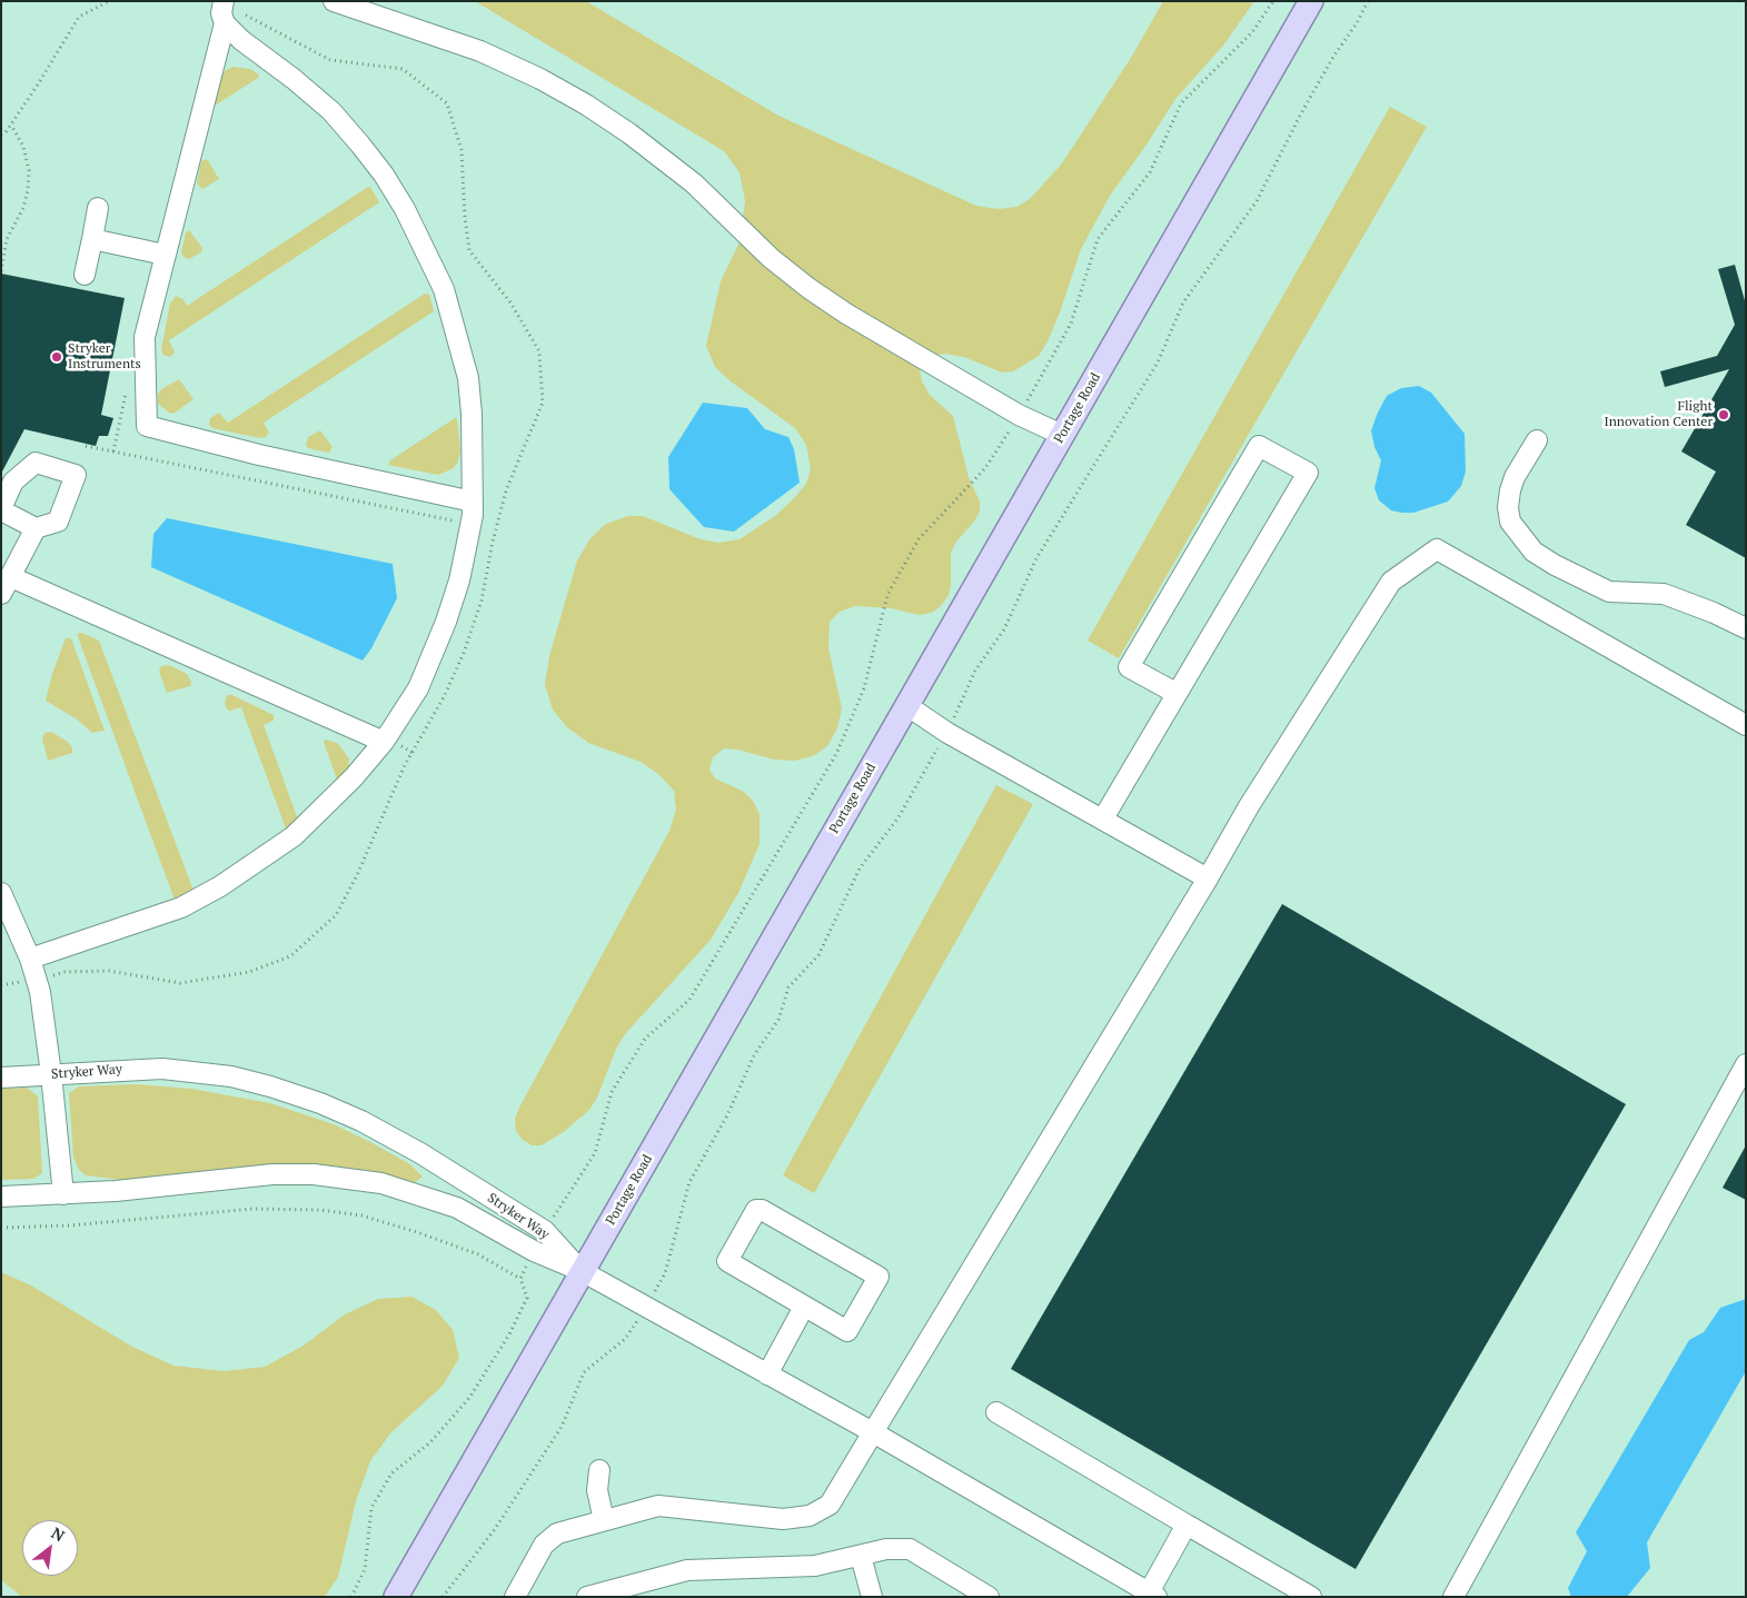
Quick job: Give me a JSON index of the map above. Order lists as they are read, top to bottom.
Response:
{
  "streets": {
    "main road": ["Portage Road"],
    "street": ["Stryker Way"]
  },
  "crossings": [
    ["Portage Road", "Stryker Way"]
  ],
  "places": ["Stryker Instruments", "Flight Innovation Center"],
  "north": "top right"
}
